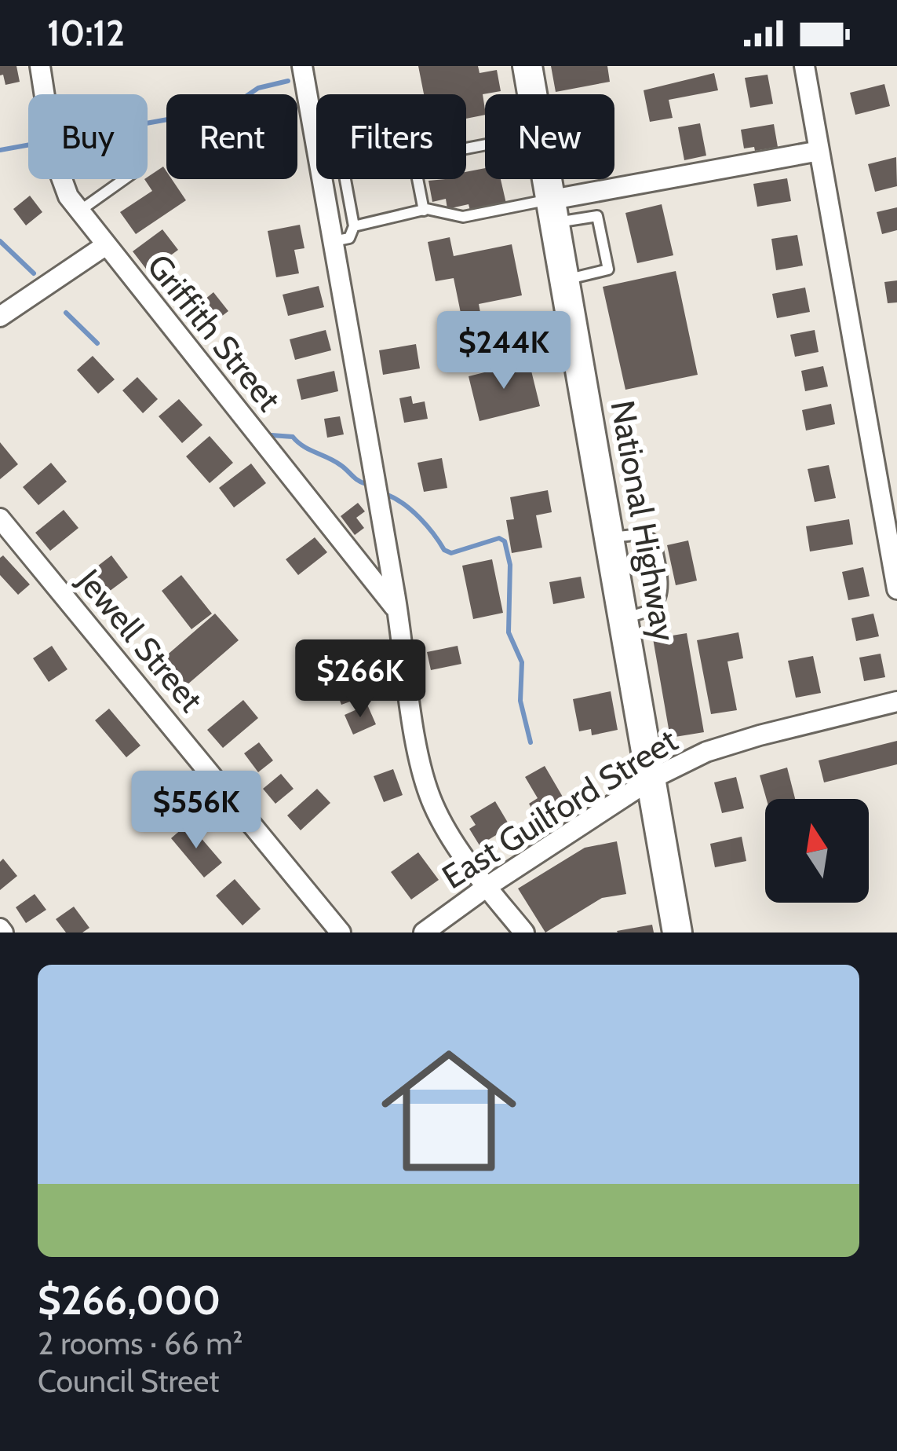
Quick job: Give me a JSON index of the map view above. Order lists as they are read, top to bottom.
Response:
{
  "streets": {
    "main road": ["National Highway"],
    "street": ["Griffith Street", "Jewell Street", "East Guilford Street"]
  },
  "crossings": [
    ["National Highway", "East Guilford Street"]
  ],
  "north": "top",
  "page": {
    "status": "10:12",
    "chip": [
      "Buy",
      "Rent",
      "Filters",
      "New"
    ],
    "price": ["$244K", "$266K", "$556K"],
    "list": [
      {
        "name": "$266,000",
        "note": "2 rooms · 66 m² · Council Street"
      }
    ]
  }
}
